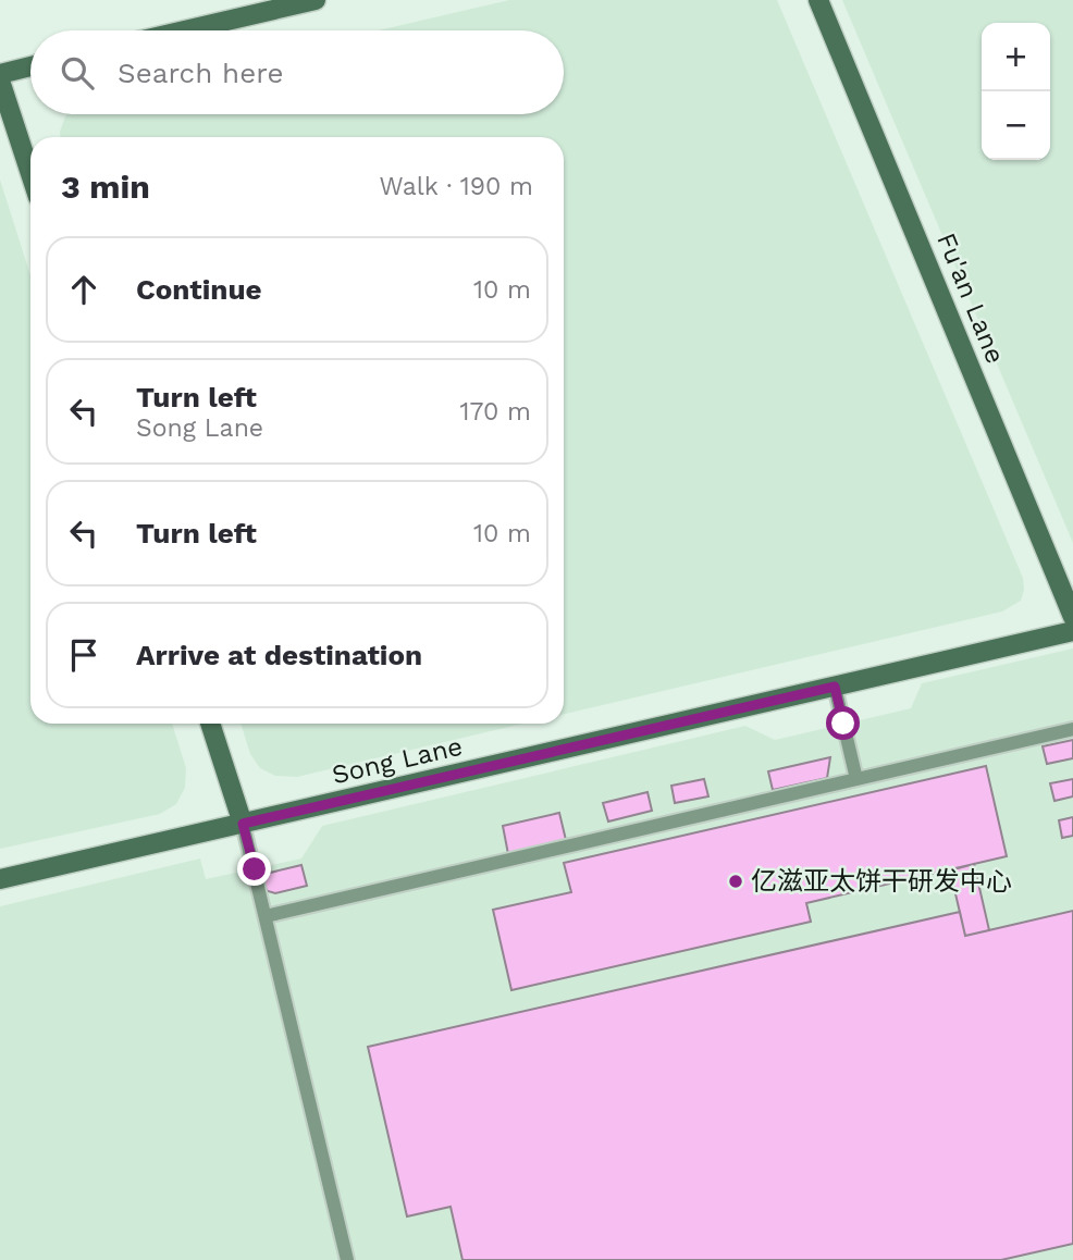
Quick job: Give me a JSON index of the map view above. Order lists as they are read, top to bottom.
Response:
{
  "streets": {
    "street": ["Fu'an Lane", "Song Lane"]
  },
  "places": ["亿滋亚太饼干研发中心"],
  "page": {
    "map_buttons": ["+", "−"],
    "search": "Search here",
    "heading": ["3 min", "Walk · 190 m"],
    "list": [
      ["Continue", "10 m"],
      ["Turn left", "Song Lane", "170 m"],
      ["Turn left", "10 m"],
      "Arrive at destination"
    ]
  }
}
